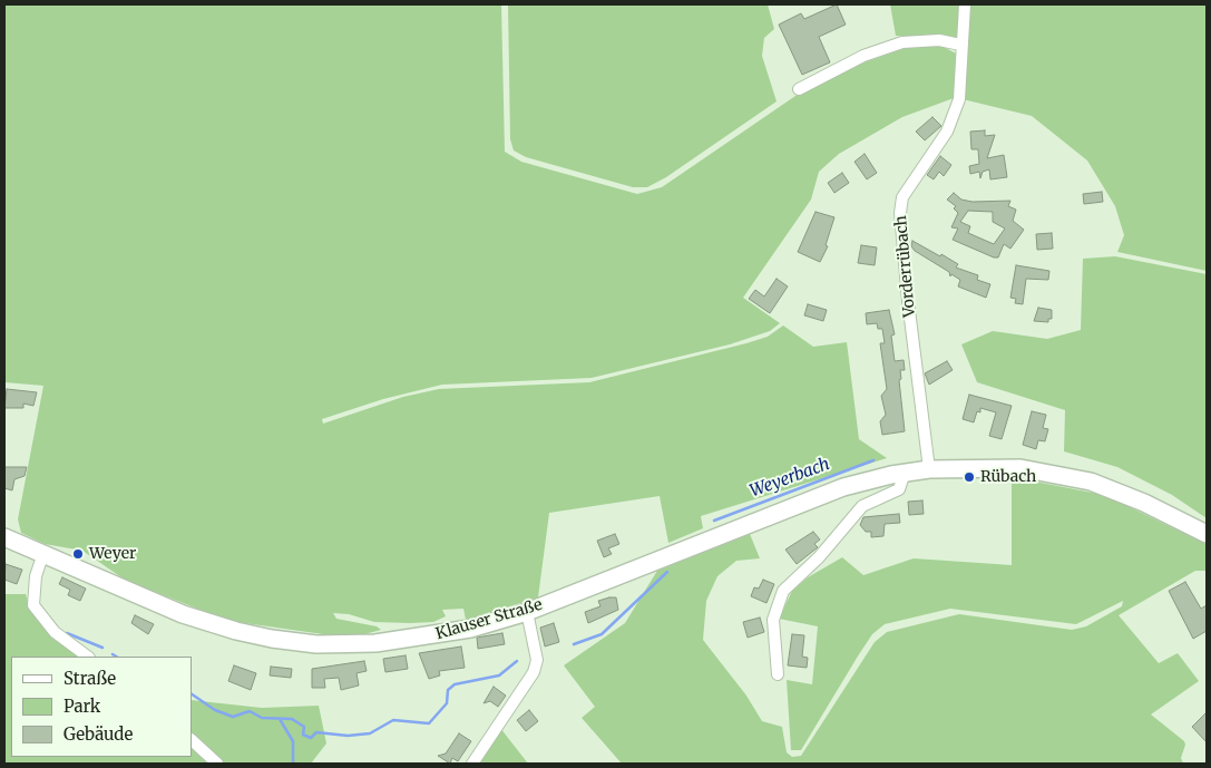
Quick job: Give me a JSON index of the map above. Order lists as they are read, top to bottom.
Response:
{
  "streets": {
    "main road": ["Klauser Straße"],
    "street": ["Vorderrübach"]
  },
  "crossings": [
    ["Vorderrübach", "Klauser Straße"]
  ],
  "water": ["Weyerbach"],
  "places": ["Rübach", "Weyer"],
  "legend": ["Straße", "Park", "Gebäude"]
}
